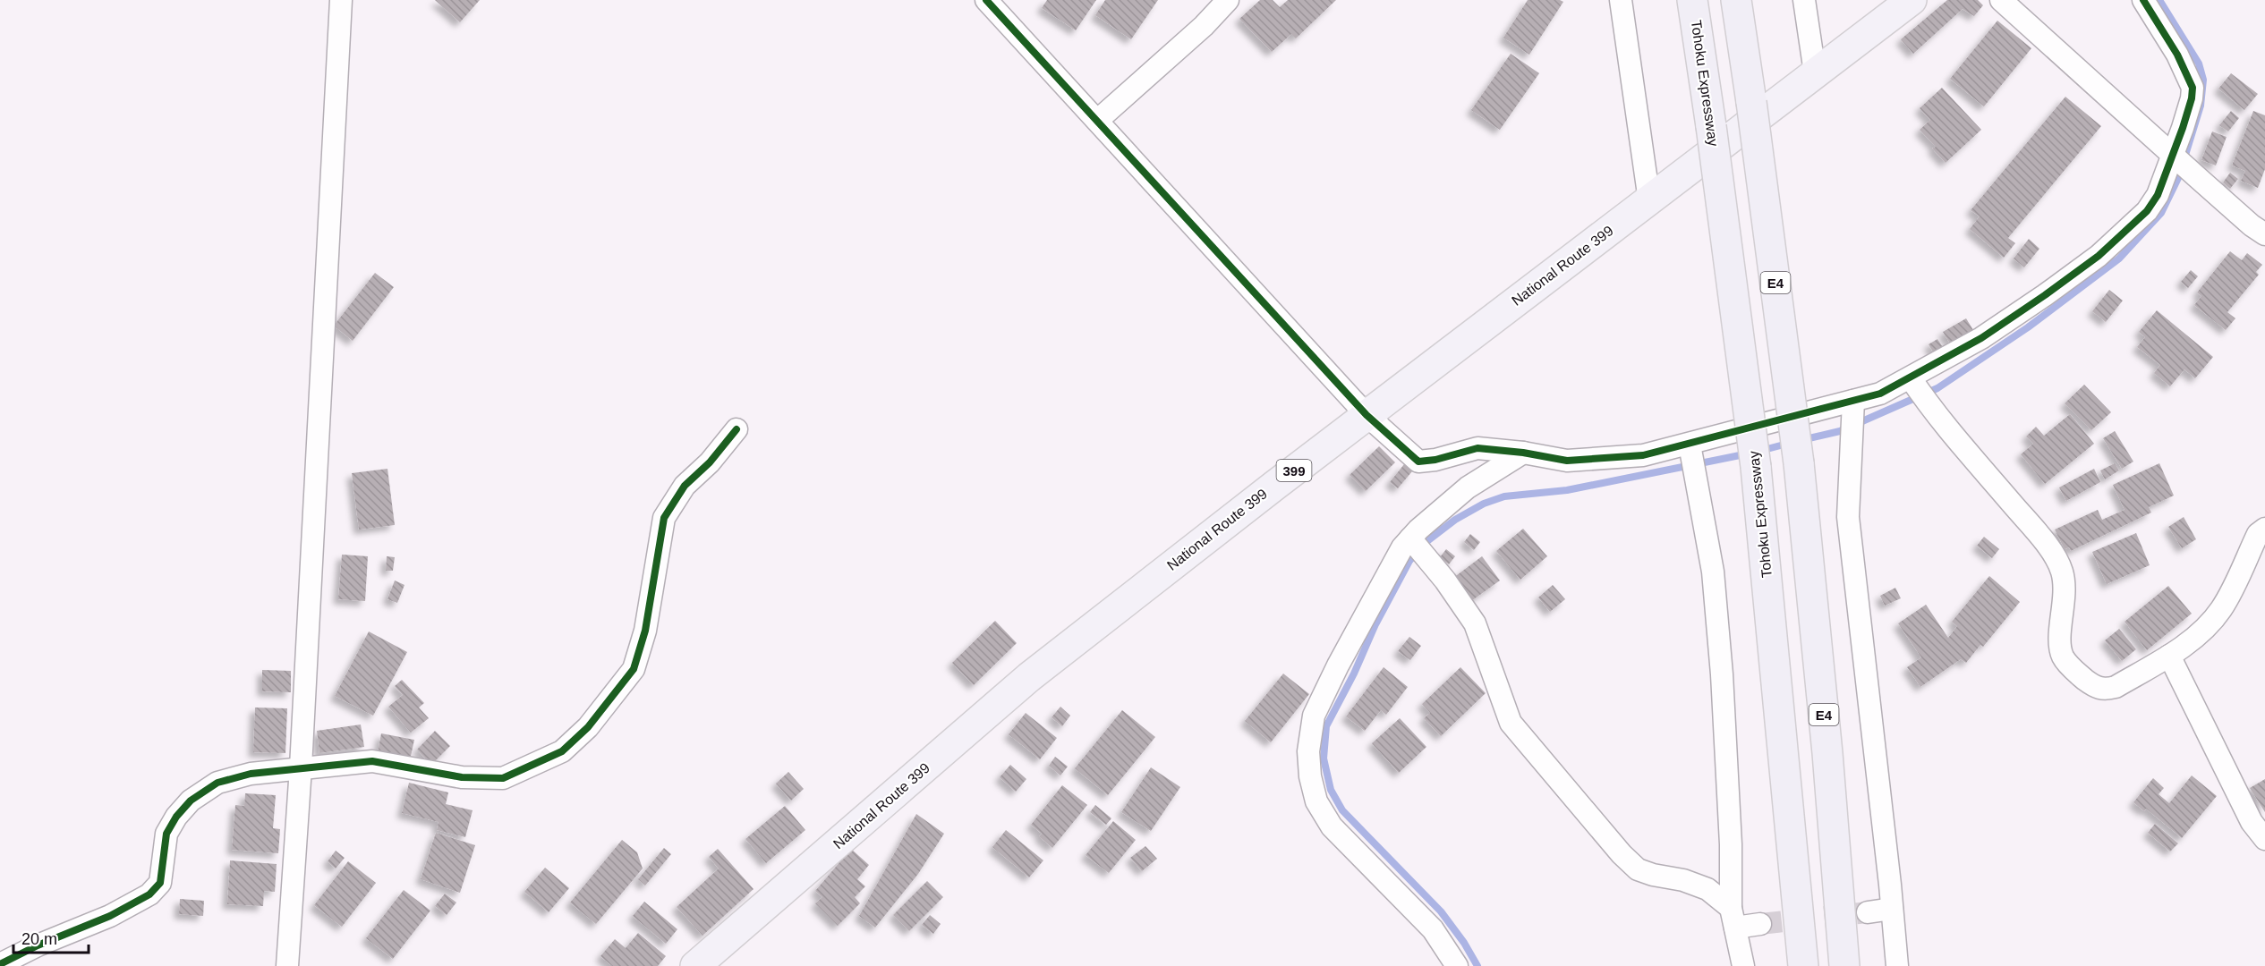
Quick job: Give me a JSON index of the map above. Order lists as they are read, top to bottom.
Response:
{
  "streets": {
    "highway": [
      "Tohoku Expressway",
      "National Route 399",
      "E4",
      "399"
    ]
  },
  "scale_bar": "20 m"
}
